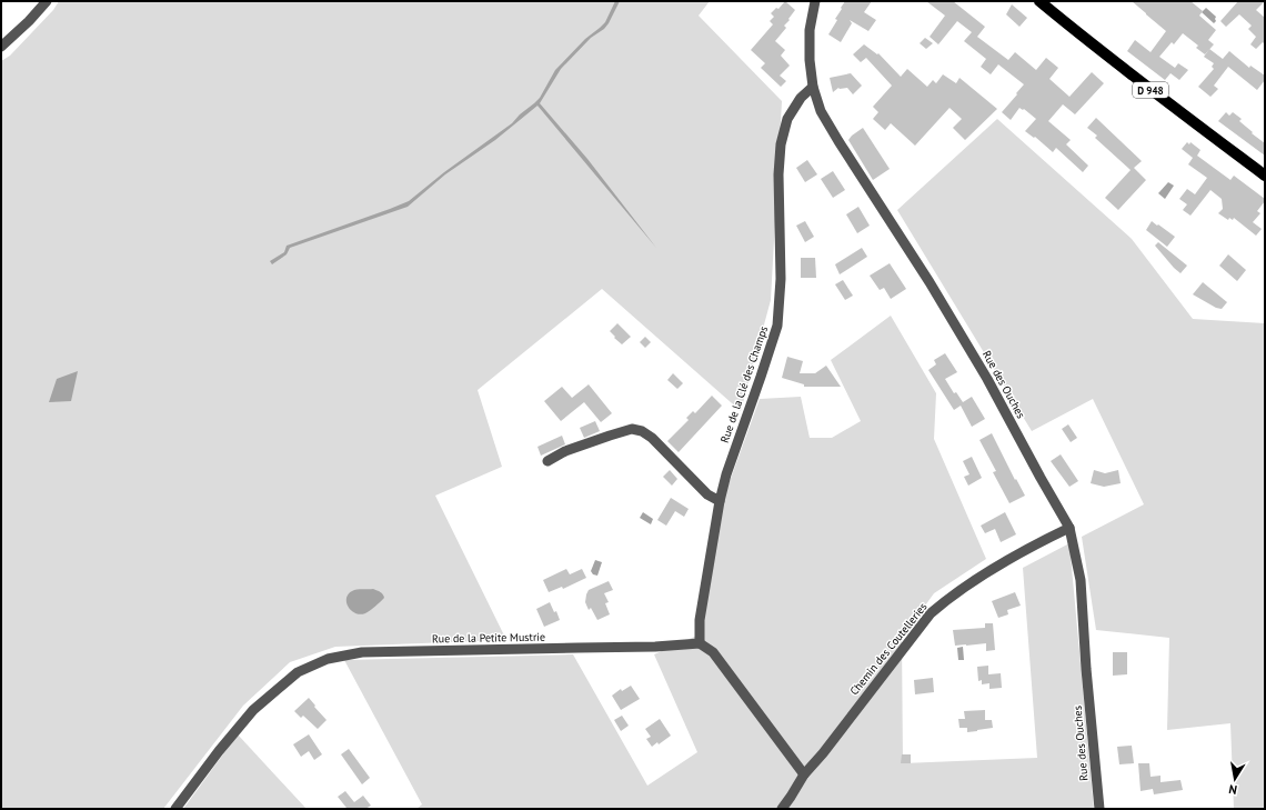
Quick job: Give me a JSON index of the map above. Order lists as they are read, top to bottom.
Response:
{
  "streets": {
    "main road": ["D 948"],
    "street": [
      "Rue de la Clé des Champs",
      "Rue des Ouches",
      "Rue de la Petite Mustrie",
      "Chemin des Coutelleries"
    ]
  },
  "crossings": [
    ["Rue de la Clé des Champs", "Rue des Ouches"],
    ["Rue de la Clé des Champs", "Rue de la Petite Mustrie"],
    ["Rue des Ouches", "Chemin des Coutelleries"]
  ],
  "north": "bottom"
}
